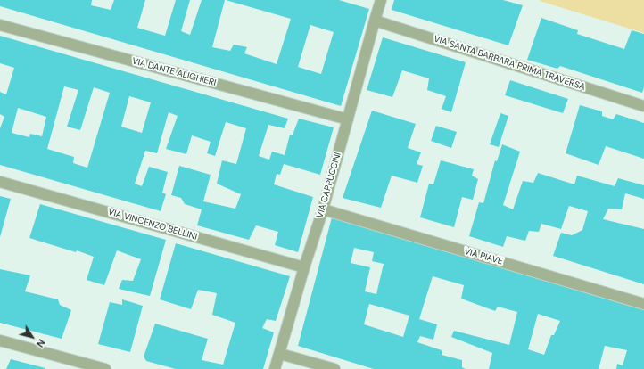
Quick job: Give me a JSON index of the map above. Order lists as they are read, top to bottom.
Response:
{
  "streets": {
    "street": [
      "VIA SANTA BARBARA PRIMA TRAVERSA",
      "VIA DANTE ALIGHIERI",
      "VIA CAPPUCCINI",
      "VIA VINCENZO BELLINI",
      "VIA PIAVE"
    ]
  },
  "crossings": [
    ["VIA SANTA BARBARA PRIMA TRAVERSA", "VIA CAPPUCCINI"],
    ["VIA DANTE ALIGHIERI", "VIA CAPPUCCINI"],
    ["VIA CAPPUCCINI", "VIA VINCENZO BELLINI"],
    ["VIA CAPPUCCINI", "VIA PIAVE"]
  ],
  "north": "bottom right"
}
